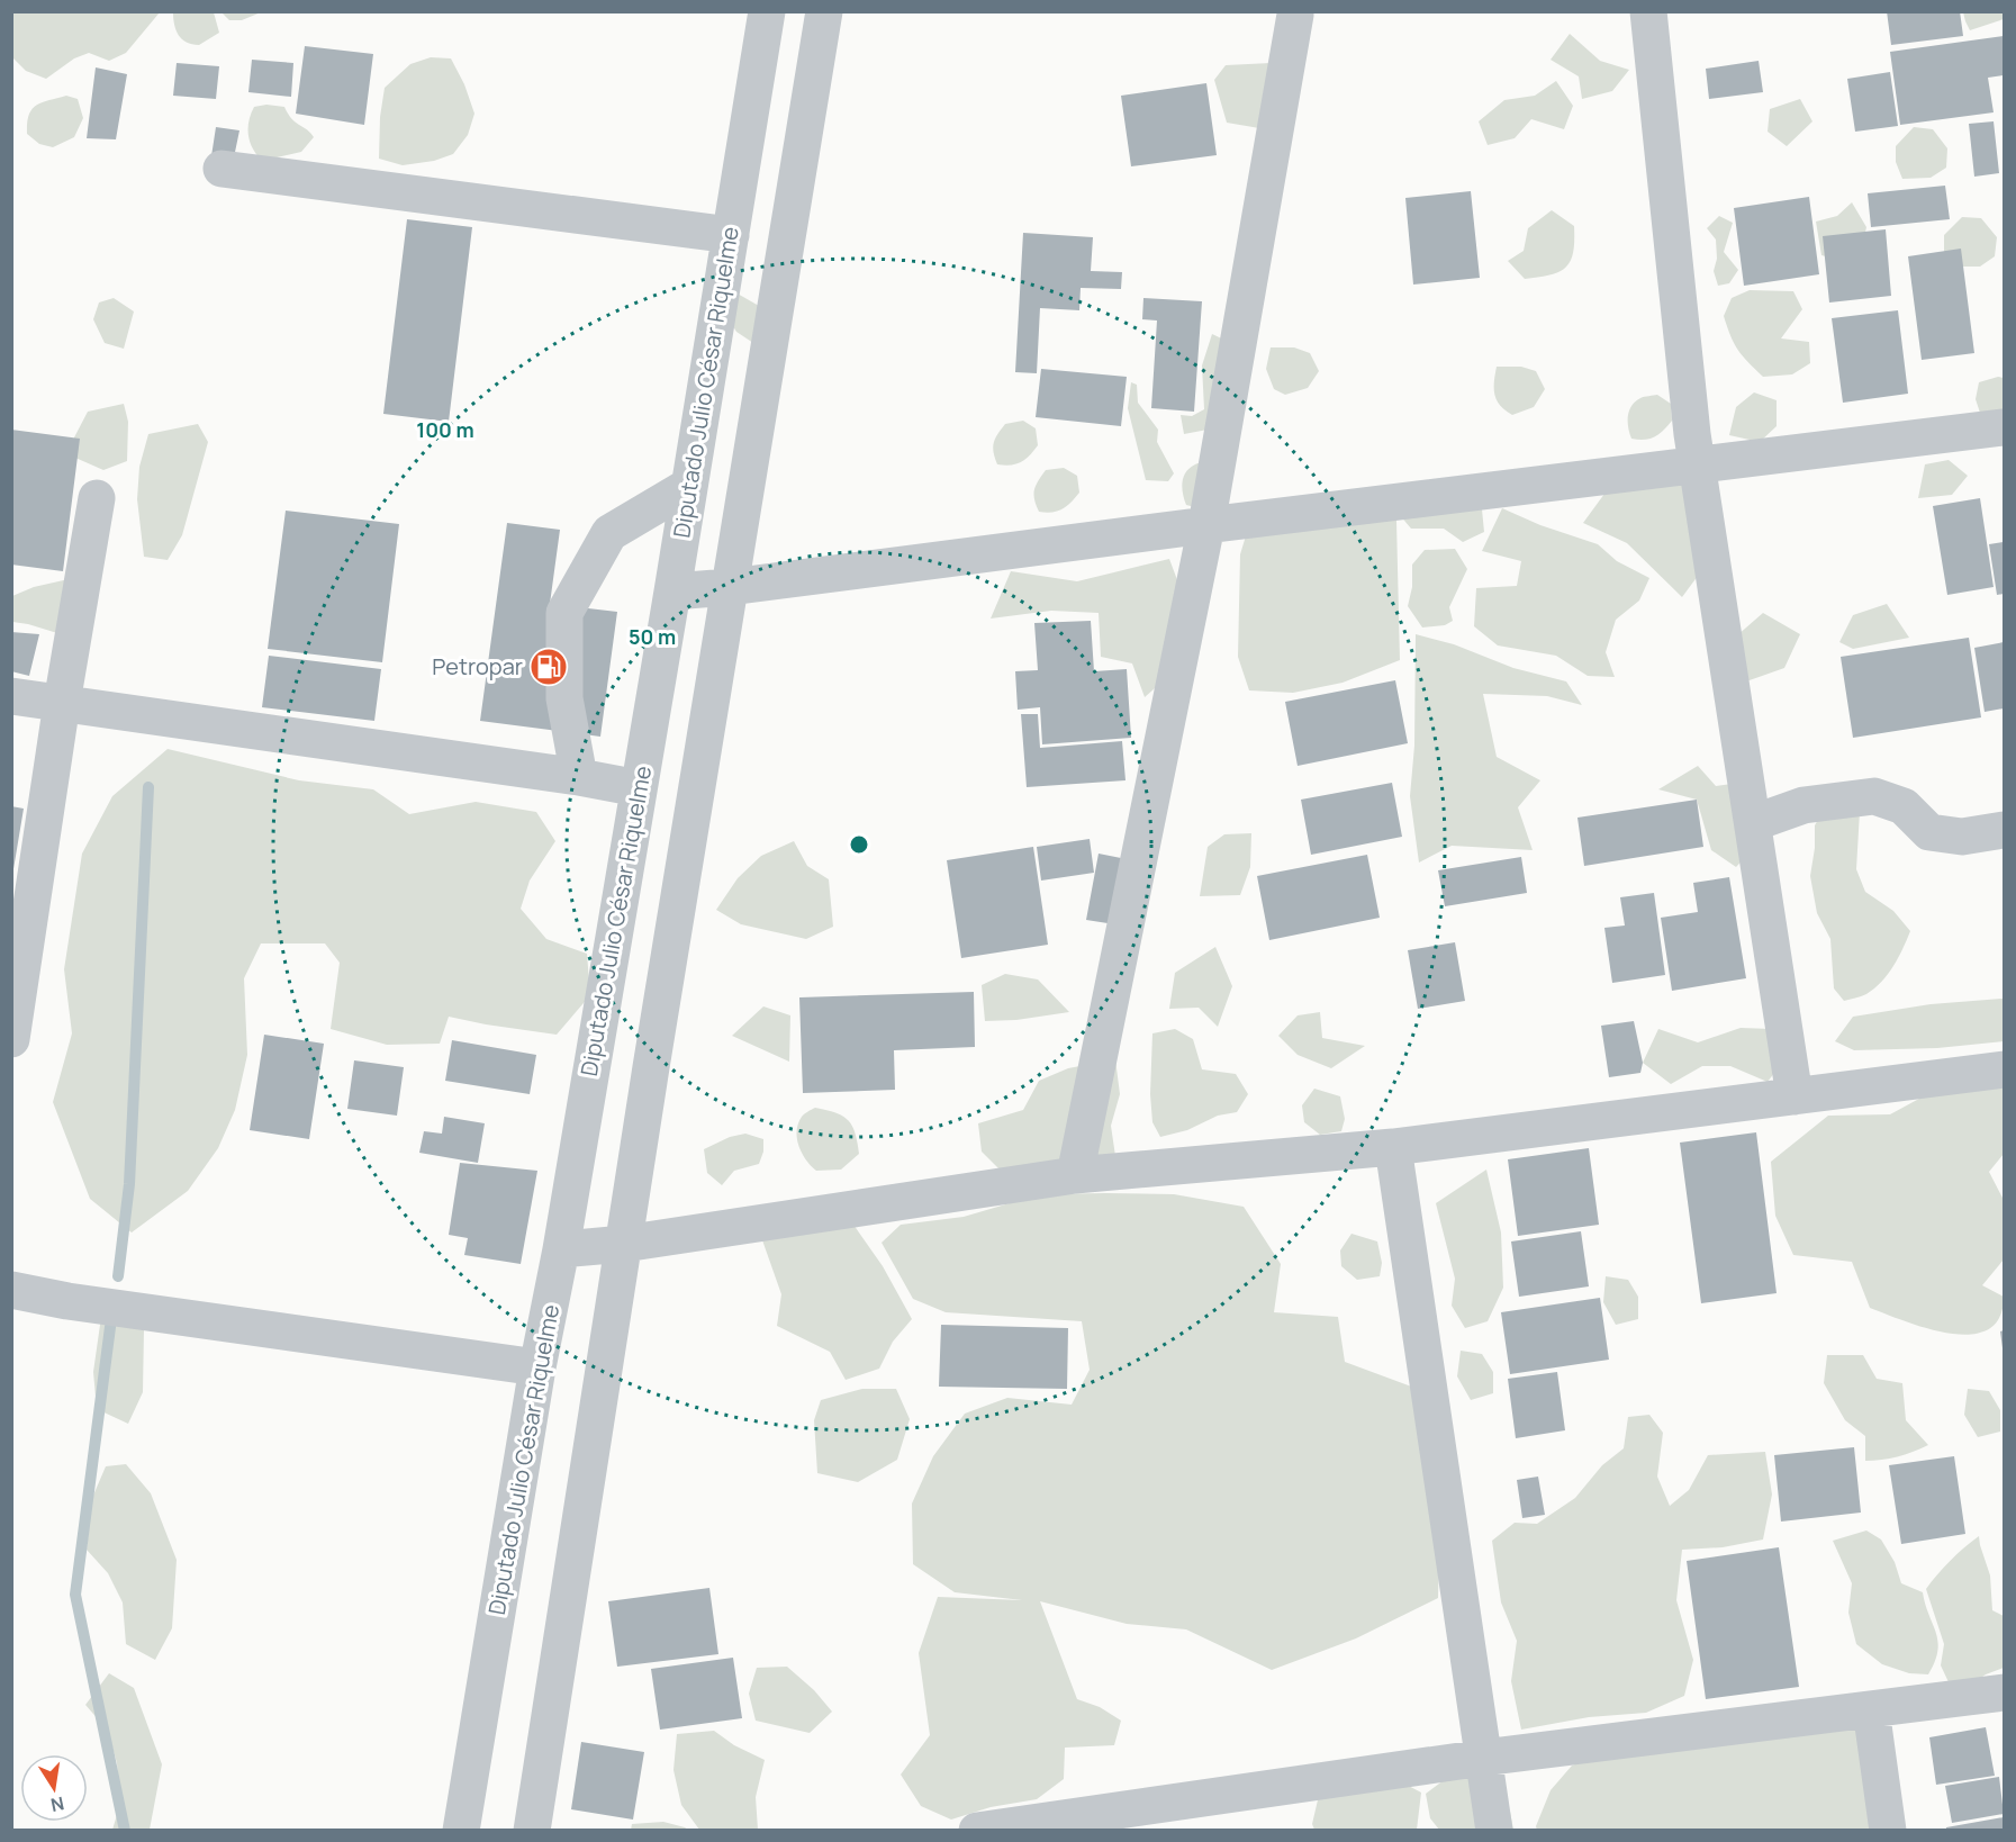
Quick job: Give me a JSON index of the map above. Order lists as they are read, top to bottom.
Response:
{
  "streets": {
    "street": ["Diputado Julio César Riquelme"]
  },
  "places": {
    "fuel station": ["Petropar"]
  },
  "north": "bottom",
  "rings": ["100 m", "50 m"]
}
